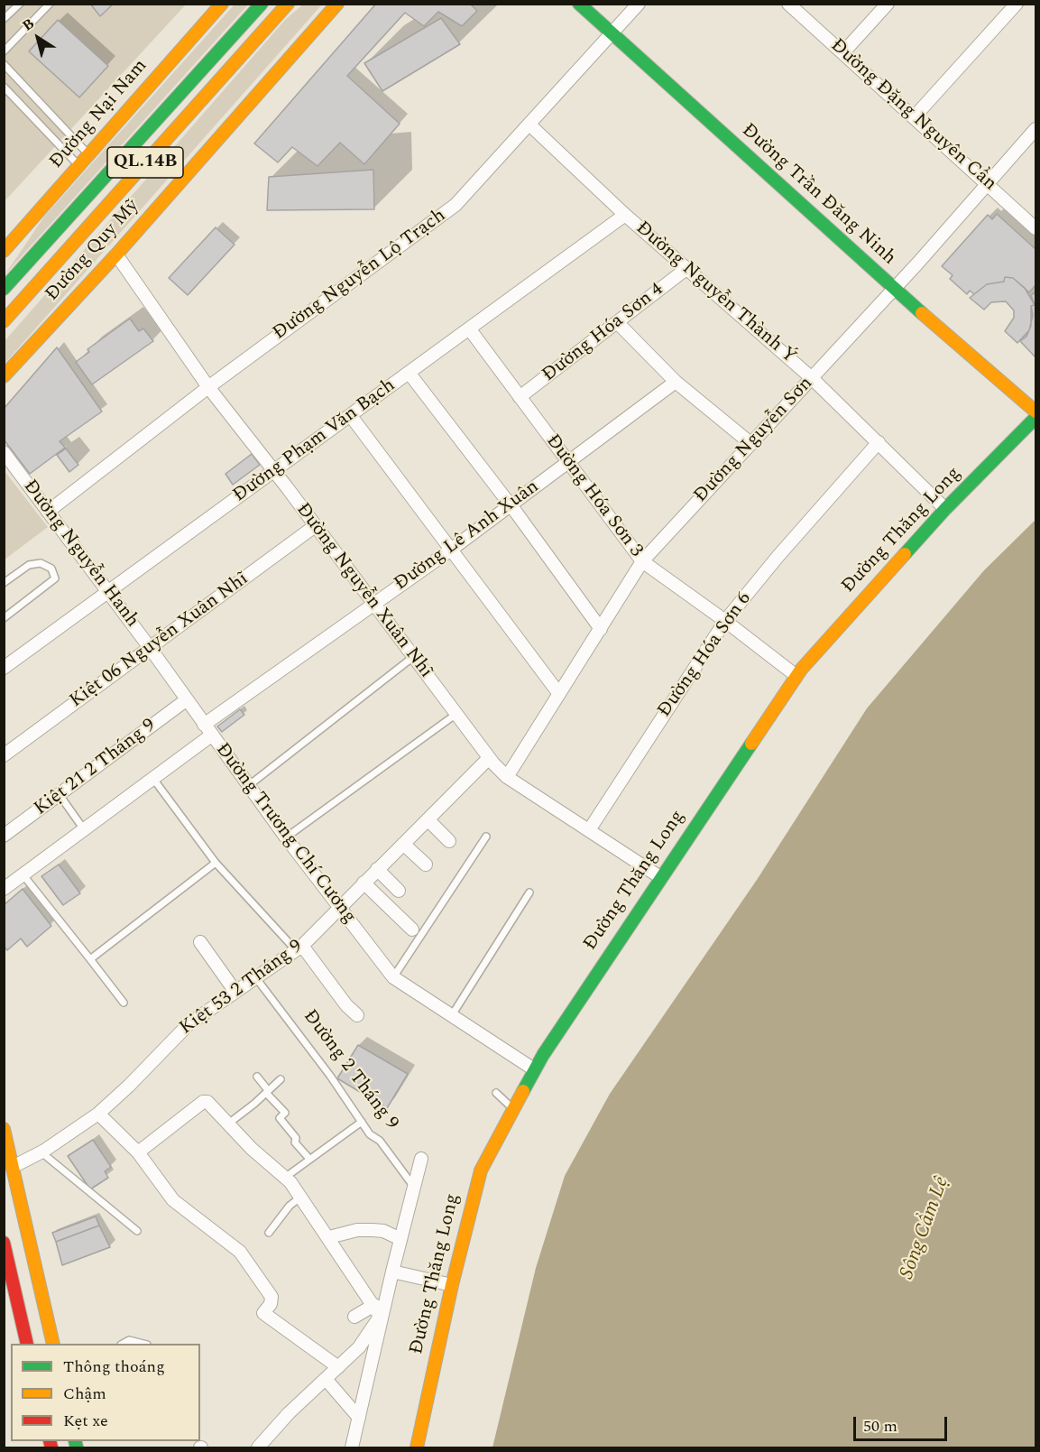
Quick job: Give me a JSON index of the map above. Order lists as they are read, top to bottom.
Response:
{
  "streets": {
    "main road": [
      "Đường Nại Nam",
      "QL.14B",
      "Đường Trần Đăng Ninh",
      "Đường Quy Mỹ",
      "Đường Thăng Long"
    ],
    "street": [
      "Đường Đặng Nguyên Cẩn",
      "Đường Nguyễn Lộ Trạch",
      "Đường Nguyễn Thành Ý",
      "Đường Hóa Sơn 4",
      "Đường Nguyễn Sơn",
      "Đường Phạm Văn Bạch",
      "Đường Hóa Sơn 3",
      "Đường Lê Anh Xuân",
      "Đường Nguyễn Hanh",
      "Đường Nguyễn Xuân Nhĩ",
      "Kiệt 06 Nguyễn Xuân Nhĩ",
      "Đường Hóa Sơn 6",
      "Kiệt 21 2 Tháng 9",
      "Đường Trương Chí Cương",
      "Kiệt 53 2 Tháng 9"
    ],
    "lane": ["Đường 2 Tháng 9"]
  },
  "crossings": [
    ["Đường Đặng Nguyên Cẩn", "Đường Nguyễn Sơn"],
    ["Đường Trần Đăng Ninh", "Đường Nguyễn Lộ Trạch"],
    ["Đường Trần Đăng Ninh", "Đường Nguyễn Sơn"],
    ["Đường Quy Mỹ", "Đường Nguyễn Xuân Nhĩ"],
    ["Đường Nguyễn Lộ Trạch", "Đường Nguyễn Thành Ý"],
    ["Đường Nguyễn Lộ Trạch", "Đường Nguyễn Hanh"],
    ["Đường Nguyễn Lộ Trạch", "Đường Nguyễn Xuân Nhĩ"],
    ["Đường Nguyễn Thành Ý", "Đường Hóa Sơn 4"],
    ["Đường Nguyễn Thành Ý", "Đường Nguyễn Sơn"],
    ["Đường Nguyễn Thành Ý", "Đường Phạm Văn Bạch"],
    ["Đường Nguyễn Thành Ý", "Đường Thăng Long"],
    ["Đường Nguyễn Thành Ý", "Đường Hóa Sơn 6"],
    ["Đường Hóa Sơn 4", "Đường Hóa Sơn 3"],
    ["Đường Nguyễn Sơn", "Đường Hóa Sơn 3"],
    ["Đường Nguyễn Sơn", "Đường Nguyễn Xuân Nhĩ"],
    ["Đường Phạm Văn Bạch", "Đường Hóa Sơn 3"],
    ["Đường Phạm Văn Bạch", "Đường Nguyễn Hanh"],
    ["Đường Phạm Văn Bạch", "Đường Nguyễn Xuân Nhĩ"],
    ["Đường Hóa Sơn 3", "Đường Thăng Long"],
    ["Đường Hóa Sơn 3", "Đường Lê Anh Xuân"],
    ["Đường Hóa Sơn 3", "Đường Hóa Sơn 6"],
    ["Đường Thăng Long", "Đường Nguyễn Xuân Nhĩ"],
    ["Đường Thăng Long", "Đường Trương Chí Cương"],
    ["Đường Lê Anh Xuân", "Đường Nguyễn Hanh"],
    ["Đường Lê Anh Xuân", "Đường Nguyễn Xuân Nhĩ"],
    ["Đường Nguyễn Hanh", "Kiệt 06 Nguyễn Xuân Nhĩ"],
    ["Đường Nguyễn Hanh", "Kiệt 21 2 Tháng 9"],
    ["Đường Nguyễn Hanh", "Đường Trương Chí Cương"],
    ["Đường Nguyễn Xuân Nhĩ", "Kiệt 06 Nguyễn Xuân Nhĩ"],
    ["Đường Nguyễn Xuân Nhĩ", "Đường Hóa Sơn 6"],
    ["Đường Nguyễn Xuân Nhĩ", "Kiệt 53 2 Tháng 9"],
    ["Đường Trương Chí Cương", "Kiệt 53 2 Tháng 9"],
    ["Kiệt 53 2 Tháng 9", "Đường 2 Tháng 9"]
  ],
  "water": ["Sông Cẩm Lệ"],
  "legend": ["Thông thoáng", "Chậm", "Kẹt xe"],
  "scale_bar": "50 m",
  "north": "top left"
}
